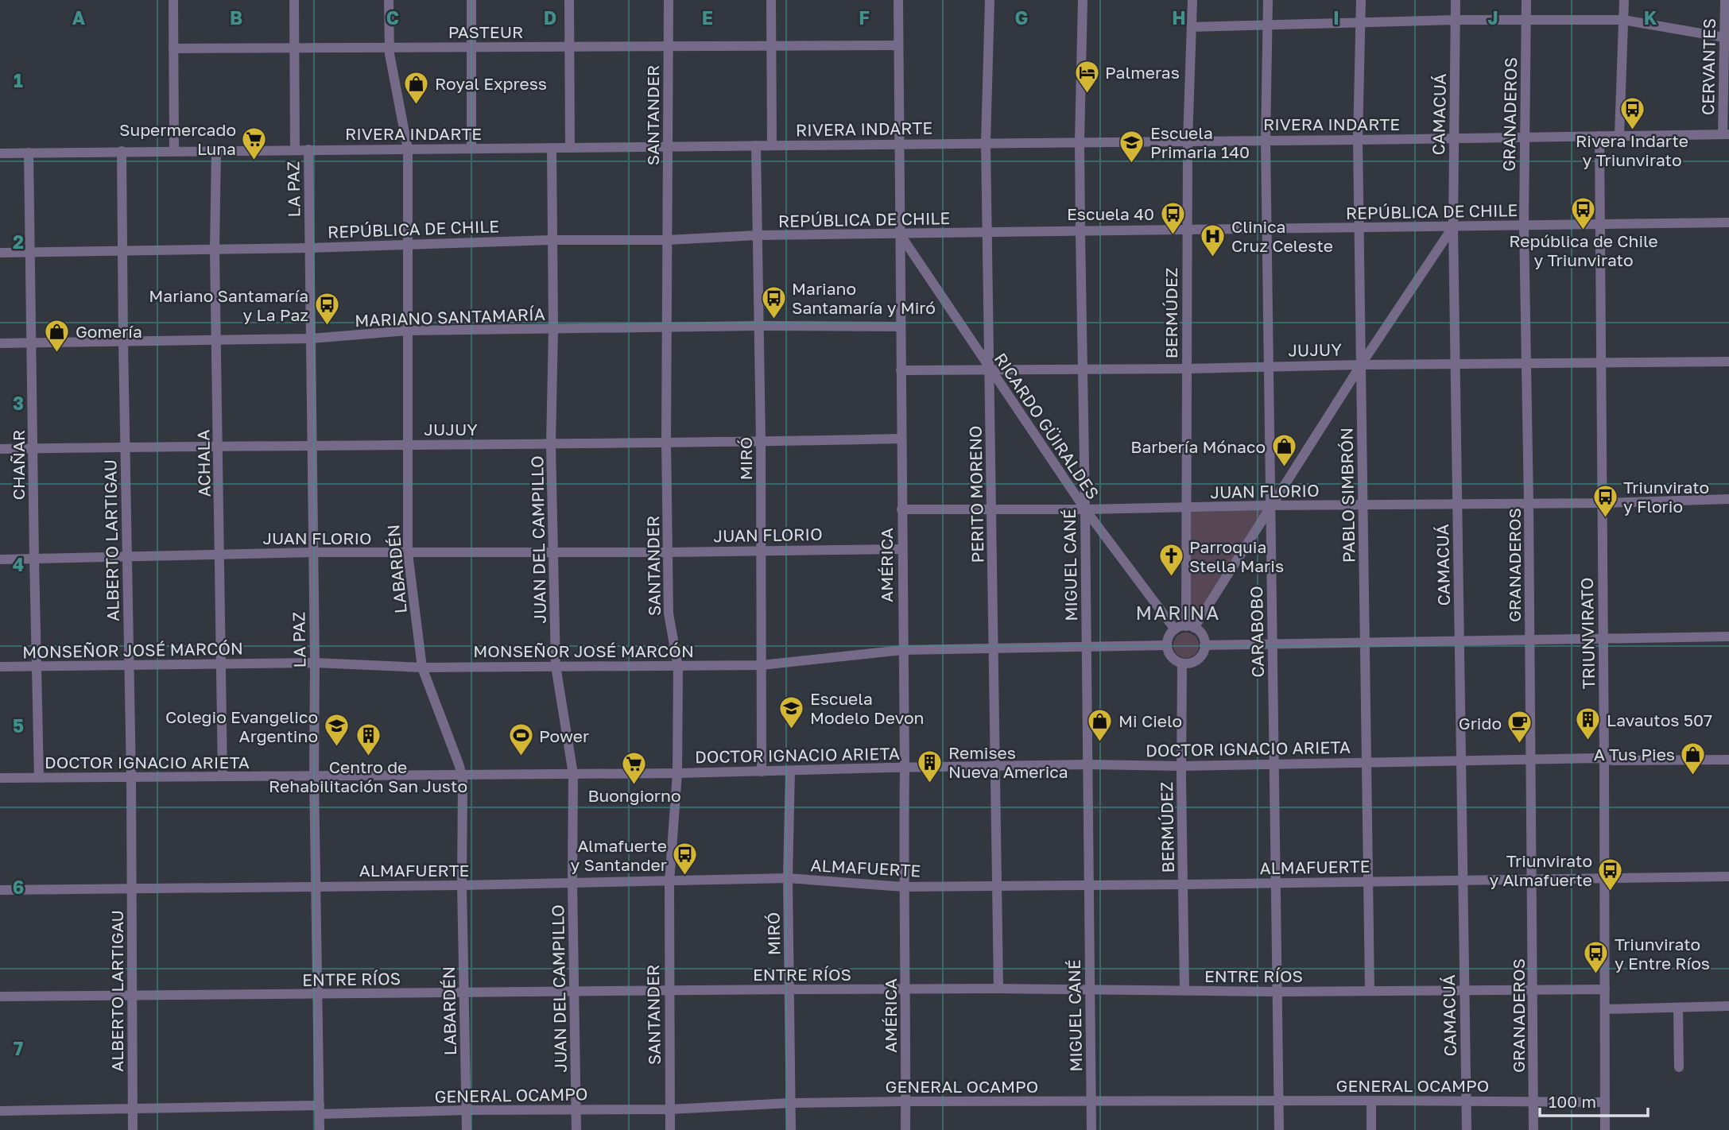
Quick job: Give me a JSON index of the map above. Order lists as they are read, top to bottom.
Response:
{
  "streets": {
    "street": [
      "PASTEUR",
      "CERVANTES",
      "CAMACUÁ",
      "GRANADEROS",
      "SANTANDER",
      "RIVERA INDARTE",
      "LA PAZ",
      "REPÚBLICA DE CHILE",
      "BERMÚDEZ",
      "MARIANO SANTAMARÍA",
      "JUJUY",
      "RICARDO GÜIRALDES",
      "MIRÓ",
      "ACHALA",
      "CHAÑAR",
      "JUAN FLORIO",
      "PERITO MORENO",
      "PABLO SIMBRÓN",
      "JUAN DEL CAMPILLO",
      "ALBERTO LARTIGAU",
      "AMÉRICA",
      "MIGUEL CANÉ",
      "LABARDÉN",
      "CARABOBO",
      "TRIUNVIRATO",
      "MONSEÑOR JOSÉ MARCÓN",
      "DOCTOR IGNACIO ARIETA",
      "ALMAFUERTE",
      "ENTRE RÍOS",
      "GENERAL OCAMPO"
    ]
  },
  "crossings": [
    ["PASTEUR", "SANTANDER"],
    ["PASTEUR", "LA PAZ"],
    ["PASTEUR", "AMÉRICA"],
    ["PASTEUR", "LABARDÉN"],
    ["CERVANTES", "RIVERA INDARTE"],
    ["CAMACUÁ", "RIVERA INDARTE"],
    ["CAMACUÁ", "REPÚBLICA DE CHILE"],
    ["CAMACUÁ", "JUJUY"],
    ["CAMACUÁ", "JUAN FLORIO"],
    ["CAMACUÁ", "DOCTOR IGNACIO ARIETA"],
    ["CAMACUÁ", "ALMAFUERTE"],
    ["CAMACUÁ", "ENTRE RÍOS"],
    ["CAMACUÁ", "GENERAL OCAMPO"],
    ["GRANADEROS", "RIVERA INDARTE"],
    ["GRANADEROS", "REPÚBLICA DE CHILE"],
    ["GRANADEROS", "JUJUY"],
    ["GRANADEROS", "JUAN FLORIO"],
    ["GRANADEROS", "DOCTOR IGNACIO ARIETA"],
    ["GRANADEROS", "ALMAFUERTE"],
    ["GRANADEROS", "ENTRE RÍOS"],
    ["GRANADEROS", "GENERAL OCAMPO"],
    ["SANTANDER", "RIVERA INDARTE"],
    ["SANTANDER", "REPÚBLICA DE CHILE"],
    ["SANTANDER", "MARIANO SANTAMARÍA"],
    ["SANTANDER", "JUJUY"],
    ["SANTANDER", "JUAN FLORIO"],
    ["SANTANDER", "MONSEÑOR JOSÉ MARCÓN"],
    ["SANTANDER", "DOCTOR IGNACIO ARIETA"],
    ["SANTANDER", "ALMAFUERTE"],
    ["SANTANDER", "ENTRE RÍOS"],
    ["SANTANDER", "GENERAL OCAMPO"],
    ["RIVERA INDARTE", "LA PAZ"],
    ["RIVERA INDARTE", "BERMÚDEZ"],
    ["RIVERA INDARTE", "MIRÓ"],
    ["RIVERA INDARTE", "ACHALA"],
    ["RIVERA INDARTE", "CHAÑAR"],
    ["RIVERA INDARTE", "PERITO MORENO"],
    ["RIVERA INDARTE", "PABLO SIMBRÓN"],
    ["RIVERA INDARTE", "JUAN DEL CAMPILLO"],
    ["RIVERA INDARTE", "ALBERTO LARTIGAU"],
    ["RIVERA INDARTE", "AMÉRICA"],
    ["RIVERA INDARTE", "MIGUEL CANÉ"],
    ["RIVERA INDARTE", "LABARDÉN"],
    ["RIVERA INDARTE", "CARABOBO"],
    ["RIVERA INDARTE", "TRIUNVIRATO"],
    ["LA PAZ", "REPÚBLICA DE CHILE"],
    ["LA PAZ", "MARIANO SANTAMARÍA"],
    ["LA PAZ", "JUJUY"],
    ["LA PAZ", "JUAN FLORIO"],
    ["LA PAZ", "MONSEÑOR JOSÉ MARCÓN"],
    ["LA PAZ", "DOCTOR IGNACIO ARIETA"],
    ["LA PAZ", "ALMAFUERTE"],
    ["LA PAZ", "ENTRE RÍOS"],
    ["LA PAZ", "GENERAL OCAMPO"],
    ["REPÚBLICA DE CHILE", "BERMÚDEZ"],
    ["REPÚBLICA DE CHILE", "RICARDO GÜIRALDES"],
    ["REPÚBLICA DE CHILE", "MIRÓ"],
    ["REPÚBLICA DE CHILE", "ACHALA"],
    ["REPÚBLICA DE CHILE", "CHAÑAR"],
    ["REPÚBLICA DE CHILE", "PERITO MORENO"],
    ["REPÚBLICA DE CHILE", "PABLO SIMBRÓN"],
    ["REPÚBLICA DE CHILE", "JUAN DEL CAMPILLO"],
    ["REPÚBLICA DE CHILE", "ALBERTO LARTIGAU"],
    ["REPÚBLICA DE CHILE", "AMÉRICA"],
    ["REPÚBLICA DE CHILE", "MIGUEL CANÉ"],
    ["REPÚBLICA DE CHILE", "LABARDÉN"],
    ["REPÚBLICA DE CHILE", "CARABOBO"],
    ["REPÚBLICA DE CHILE", "TRIUNVIRATO"],
    ["BERMÚDEZ", "JUJUY"],
    ["BERMÚDEZ", "RICARDO GÜIRALDES"],
    ["BERMÚDEZ", "JUAN FLORIO"],
    ["BERMÚDEZ", "MONSEÑOR JOSÉ MARCÓN"],
    ["BERMÚDEZ", "DOCTOR IGNACIO ARIETA"],
    ["BERMÚDEZ", "ALMAFUERTE"],
    ["BERMÚDEZ", "ENTRE RÍOS"],
    ["MARIANO SANTAMARÍA", "MIRÓ"],
    ["MARIANO SANTAMARÍA", "ACHALA"],
    ["MARIANO SANTAMARÍA", "CHAÑAR"],
    ["MARIANO SANTAMARÍA", "JUAN DEL CAMPILLO"],
    ["MARIANO SANTAMARÍA", "ALBERTO LARTIGAU"],
    ["MARIANO SANTAMARÍA", "AMÉRICA"],
    ["MARIANO SANTAMARÍA", "LABARDÉN"],
    ["JUJUY", "RICARDO GÜIRALDES"],
    ["JUJUY", "MIRÓ"],
    ["JUJUY", "ACHALA"],
    ["JUJUY", "CHAÑAR"],
    ["JUJUY", "PERITO MORENO"],
    ["JUJUY", "PABLO SIMBRÓN"],
    ["JUJUY", "JUAN DEL CAMPILLO"],
    ["JUJUY", "ALBERTO LARTIGAU"],
    ["JUJUY", "AMÉRICA"],
    ["JUJUY", "MIGUEL CANÉ"],
    ["JUJUY", "LABARDÉN"],
    ["JUJUY", "CARABOBO"],
    ["JUJUY", "TRIUNVIRATO"],
    ["RICARDO GÜIRALDES", "JUAN FLORIO"],
    ["RICARDO GÜIRALDES", "PERITO MORENO"],
    ["RICARDO GÜIRALDES", "AMÉRICA"],
    ["RICARDO GÜIRALDES", "MIGUEL CANÉ"],
    ["RICARDO GÜIRALDES", "MONSEÑOR JOSÉ MARCÓN"],
    ["MIRÓ", "JUAN FLORIO"],
    ["MIRÓ", "MONSEÑOR JOSÉ MARCÓN"],
    ["MIRÓ", "DOCTOR IGNACIO ARIETA"],
    ["MIRÓ", "ALMAFUERTE"],
    ["MIRÓ", "ENTRE RÍOS"],
    ["MIRÓ", "GENERAL OCAMPO"],
    ["ACHALA", "JUAN FLORIO"],
    ["ACHALA", "MONSEÑOR JOSÉ MARCÓN"],
    ["ACHALA", "DOCTOR IGNACIO ARIETA"],
    ["CHAÑAR", "JUAN FLORIO"],
    ["CHAÑAR", "MONSEÑOR JOSÉ MARCÓN"],
    ["CHAÑAR", "DOCTOR IGNACIO ARIETA"],
    ["JUAN FLORIO", "PERITO MORENO"],
    ["JUAN FLORIO", "PABLO SIMBRÓN"],
    ["JUAN FLORIO", "JUAN DEL CAMPILLO"],
    ["JUAN FLORIO", "ALBERTO LARTIGAU"],
    ["JUAN FLORIO", "AMÉRICA"],
    ["JUAN FLORIO", "MIGUEL CANÉ"],
    ["JUAN FLORIO", "LABARDÉN"],
    ["JUAN FLORIO", "CARABOBO"],
    ["JUAN FLORIO", "TRIUNVIRATO"],
    ["PERITO MORENO", "MONSEÑOR JOSÉ MARCÓN"],
    ["PERITO MORENO", "DOCTOR IGNACIO ARIETA"],
    ["PERITO MORENO", "ALMAFUERTE"],
    ["PERITO MORENO", "ENTRE RÍOS"],
    ["PABLO SIMBRÓN", "DOCTOR IGNACIO ARIETA"],
    ["PABLO SIMBRÓN", "ALMAFUERTE"],
    ["PABLO SIMBRÓN", "ENTRE RÍOS"],
    ["JUAN DEL CAMPILLO", "MONSEÑOR JOSÉ MARCÓN"],
    ["JUAN DEL CAMPILLO", "DOCTOR IGNACIO ARIETA"],
    ["JUAN DEL CAMPILLO", "ALMAFUERTE"],
    ["JUAN DEL CAMPILLO", "ENTRE RÍOS"],
    ["JUAN DEL CAMPILLO", "GENERAL OCAMPO"],
    ["ALBERTO LARTIGAU", "MONSEÑOR JOSÉ MARCÓN"],
    ["ALBERTO LARTIGAU", "DOCTOR IGNACIO ARIETA"],
    ["ALBERTO LARTIGAU", "ALMAFUERTE"],
    ["ALBERTO LARTIGAU", "ENTRE RÍOS"],
    ["ALBERTO LARTIGAU", "GENERAL OCAMPO"],
    ["AMÉRICA", "MONSEÑOR JOSÉ MARCÓN"],
    ["AMÉRICA", "DOCTOR IGNACIO ARIETA"],
    ["AMÉRICA", "ALMAFUERTE"],
    ["AMÉRICA", "ENTRE RÍOS"],
    ["AMÉRICA", "GENERAL OCAMPO"],
    ["MIGUEL CANÉ", "MONSEÑOR JOSÉ MARCÓN"],
    ["MIGUEL CANÉ", "DOCTOR IGNACIO ARIETA"],
    ["MIGUEL CANÉ", "ALMAFUERTE"],
    ["MIGUEL CANÉ", "ENTRE RÍOS"],
    ["MIGUEL CANÉ", "GENERAL OCAMPO"],
    ["LABARDÉN", "MONSEÑOR JOSÉ MARCÓN"],
    ["LABARDÉN", "DOCTOR IGNACIO ARIETA"],
    ["LABARDÉN", "ALMAFUERTE"],
    ["LABARDÉN", "ENTRE RÍOS"],
    ["LABARDÉN", "GENERAL OCAMPO"],
    ["CARABOBO", "DOCTOR IGNACIO ARIETA"],
    ["CARABOBO", "ALMAFUERTE"],
    ["CARABOBO", "ENTRE RÍOS"],
    ["CARABOBO", "GENERAL OCAMPO"],
    ["TRIUNVIRATO", "DOCTOR IGNACIO ARIETA"],
    ["TRIUNVIRATO", "ALMAFUERTE"],
    ["TRIUNVIRATO", "ENTRE RÍOS"],
    ["TRIUNVIRATO", "GENERAL OCAMPO"]
  ],
  "districts": ["MARINA"],
  "places": {
    "hotel": ["Palmeras"],
    "shop": [
      "Royal Express",
      "Gomería",
      "Barbería Mónaco",
      "Mi Cielo",
      "A Tus Pies"
    ],
    "bus stop": [
      "Rivera Indarte y Triunvirato",
      "República de Chile y Triunvirato",
      "Escuela 40",
      "Mariano Santamaría y Miró",
      "Mariano Santamaría y La Paz",
      "Triunvirato y Florio",
      "Almafuerte y Santander",
      "Triunvirato y Almafuerte",
      "Triunvirato y Entre Ríos"
    ],
    "supermarket": ["Supermercado Luna", "Buongiorno"],
    "school or university": ["Escuela Primaria 140", "Escuela Modelo Devon", "Colegio Evangelico Argentino"],
    "hospital": ["Clinica Cruz Celeste"],
    "church": ["Parroquia Stella Maris"],
    "building": ["Lavautos 507", "Centro de Rehabilitación San Justo", "Remises Nueva America"],
    "cafe": ["Grido"],
    "sports": ["Power"]
  },
  "scale_bar": "100 m",
  "grid": {
    "columns": [
      "A",
      "B",
      "C",
      "D",
      "E",
      "F",
      "G",
      "H",
      "I",
      "J",
      "K"
    ],
    "rows": [
      "1",
      "2",
      "3",
      "4",
      "5",
      "6",
      "7"
    ]
  }
}
